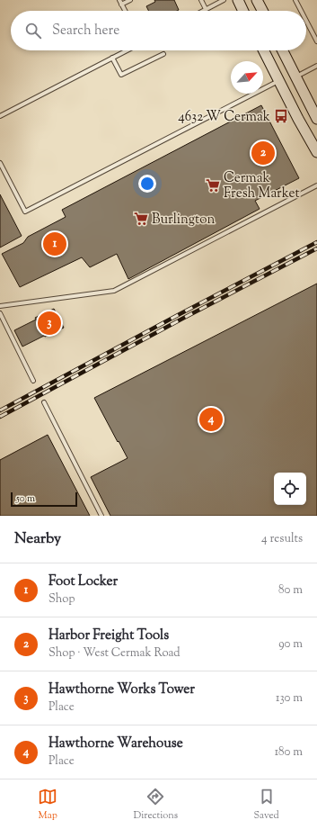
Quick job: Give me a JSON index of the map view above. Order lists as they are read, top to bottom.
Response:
{
  "places": {
    "bus stop": ["4632 W Cermak"],
    "supermarket": ["Cermak Fresh Market", "Burlington"]
  },
  "scale_bar": "50 m",
  "north": "top right",
  "page": {
    "search": "Search here",
    "pins": [
      "2",
      "1",
      "3",
      "4"
    ],
    "scale": "50 m",
    "heading": ["Nearby", "4 results"],
    "list": [
      {
        "mark": "1",
        "name": "Foot Locker",
        "note": "Shop",
        "value": "80 m"
      },
      {
        "mark": "2",
        "name": "Harbor Freight Tools",
        "note": "Shop · West Cermak Road",
        "value": "90 m"
      },
      {
        "mark": "3",
        "name": "Hawthorne Works Tower",
        "note": "Place",
        "value": "130 m"
      },
      {
        "mark": "4",
        "name": "Hawthorne Warehouse",
        "note": "Place",
        "value": "180 m"
      }
    ],
    "nav": ["Map", "Directions", "Saved"]
  }
}
